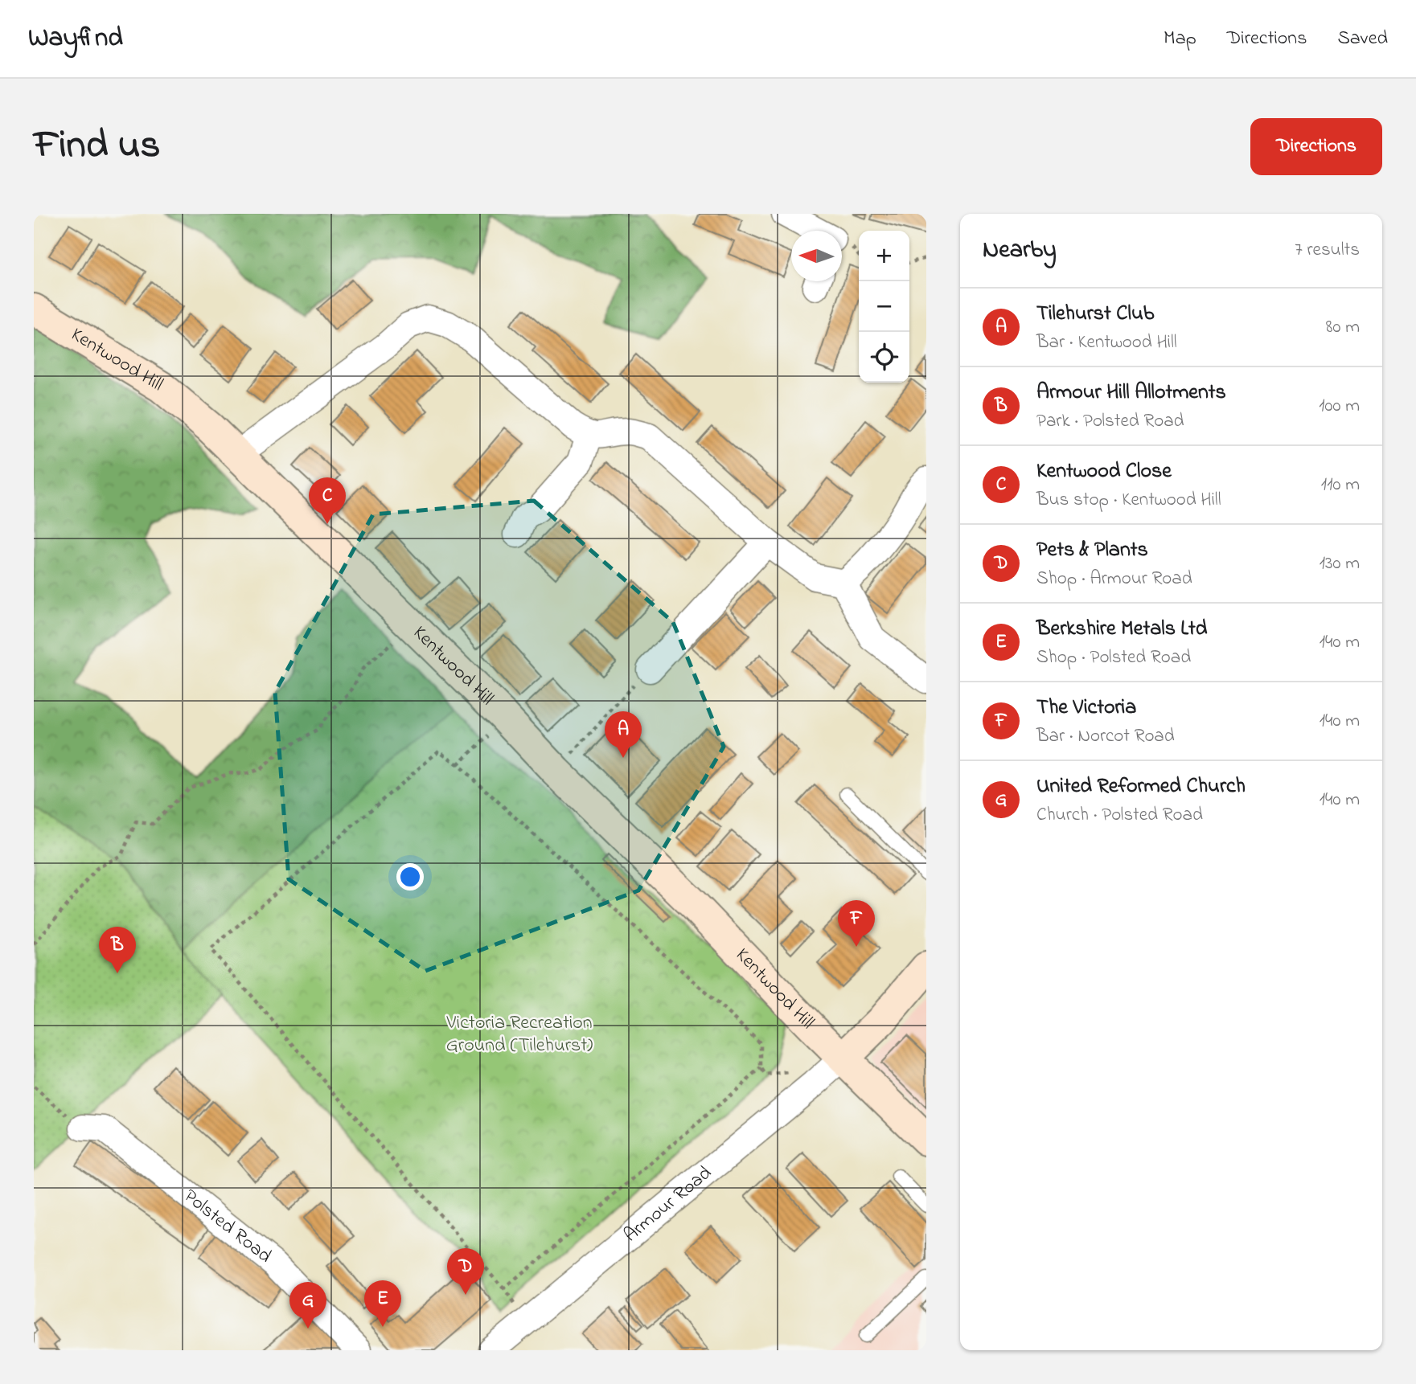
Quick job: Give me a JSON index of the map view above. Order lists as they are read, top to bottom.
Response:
{
  "streets": {
    "street": ["Kentwood Hill", "Armour Road", "Polsted Road"]
  },
  "crossings": [
    ["Kentwood Hill", "Armour Road"]
  ],
  "parks": ["Victoria Recreation Ground (Tilehurst)"],
  "north": "left",
  "page": {
    "header": "Wayfind",
    "nav": ["Map", "Directions", "Saved"],
    "title": "Find us",
    "buttons": "Directions",
    "heading": ["Nearby", "7 results"],
    "map_buttons": ["+", "−"],
    "list": [
      {
        "mark": "A",
        "name": "Tilehurst Club",
        "note": "Bar · Kentwood Hill",
        "value": "80 m"
      },
      {
        "mark": "B",
        "name": "Armour Hill Allotments",
        "note": "Park · Polsted Road",
        "value": "100 m"
      },
      {
        "mark": "C",
        "name": "Kentwood Close",
        "note": "Bus stop · Kentwood Hill",
        "value": "110 m"
      },
      {
        "mark": "D",
        "name": "Pets & Plants",
        "note": "Shop · Armour Road",
        "value": "130 m"
      },
      {
        "mark": "E",
        "name": "Berkshire Metals Ltd",
        "note": "Shop · Polsted Road",
        "value": "140 m"
      },
      {
        "mark": "F",
        "name": "The Victoria",
        "note": "Bar · Norcot Road",
        "value": "140 m"
      },
      {
        "mark": "G",
        "name": "United Reformed Church",
        "note": "Church · Polsted Road",
        "value": "140 m"
      }
    ],
    "pins": [
      "C",
      "A",
      "F",
      "B",
      "D",
      "E",
      "G"
    ]
  }
}
